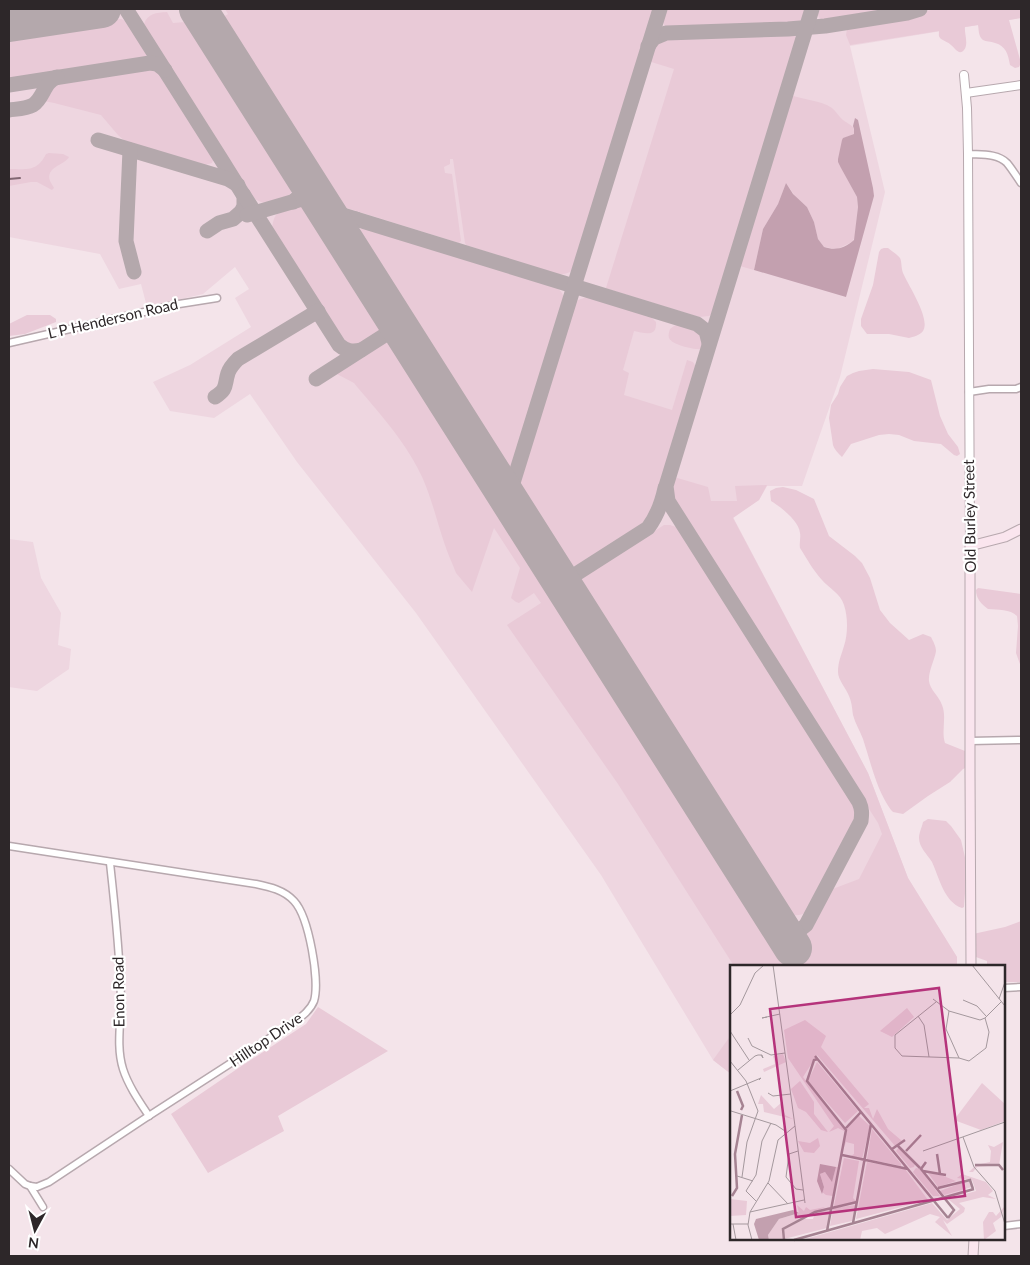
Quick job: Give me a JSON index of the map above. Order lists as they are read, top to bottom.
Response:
{
  "streets": {
    "main road": ["Old Burley Street"],
    "street": ["L P Henderson Road", "Enon Road", "Hilltop Drive"]
  },
  "crossings": [
    ["Enon Road", "Hilltop Drive"]
  ],
  "north": "bottom"
}
